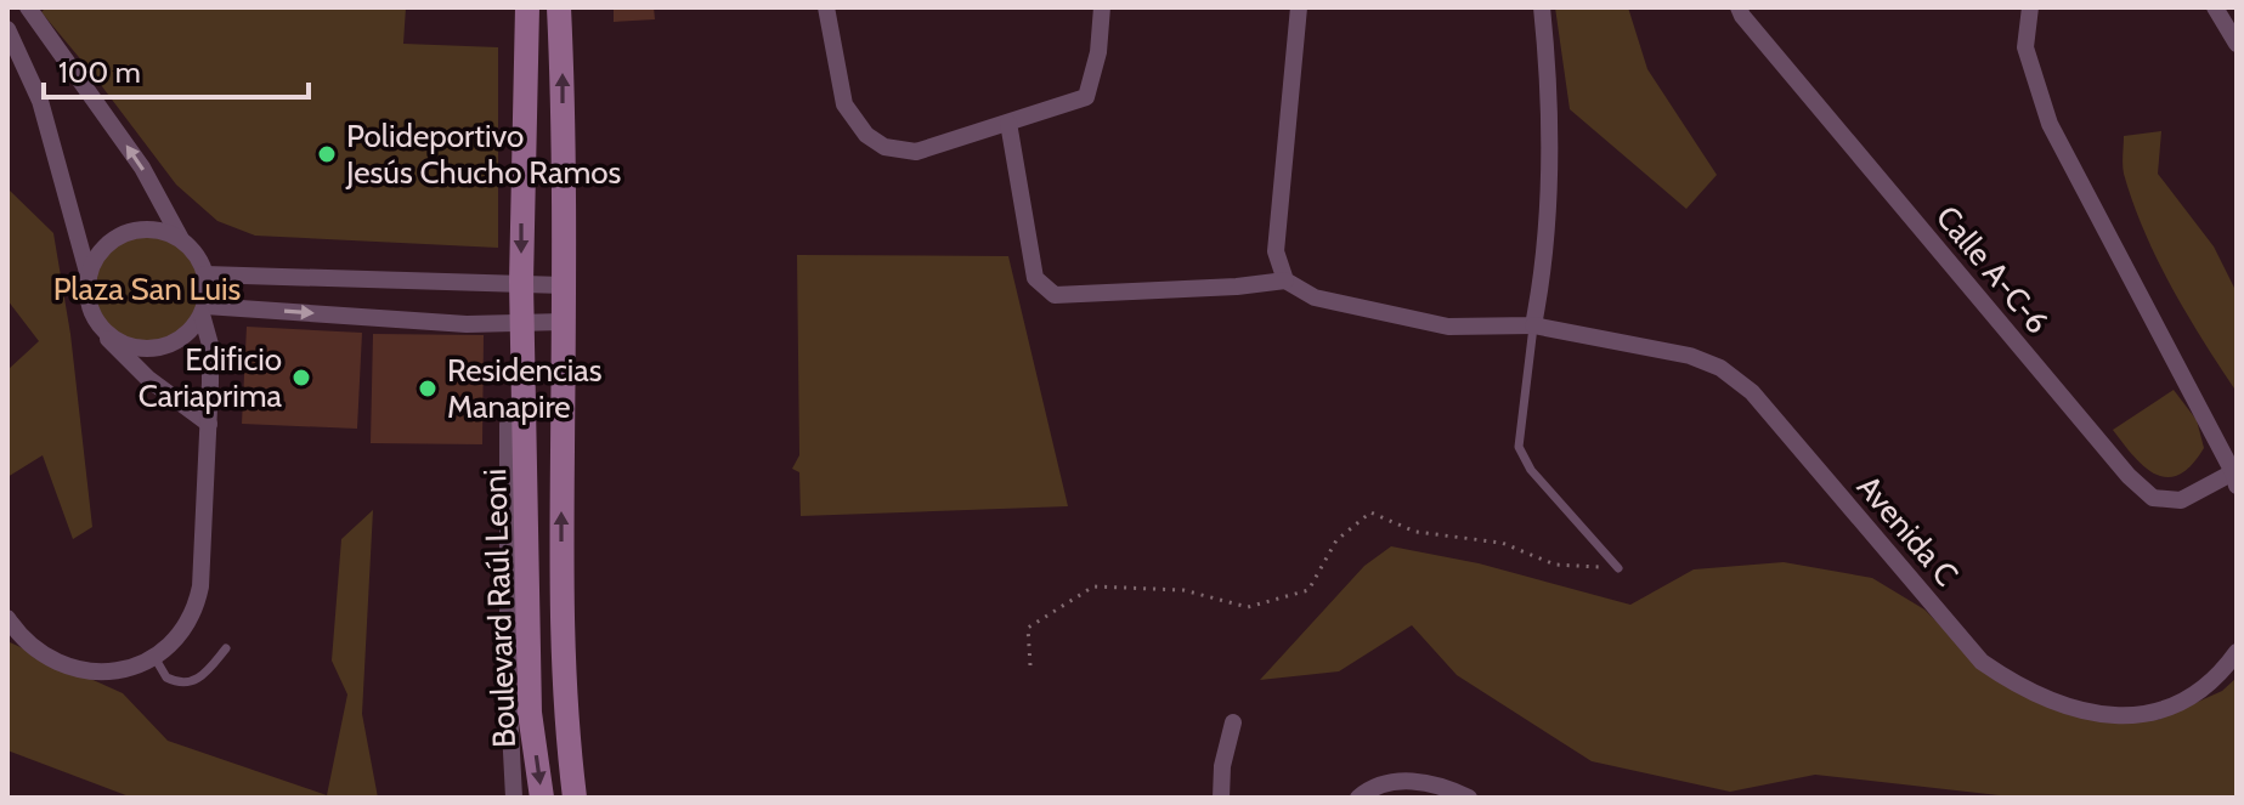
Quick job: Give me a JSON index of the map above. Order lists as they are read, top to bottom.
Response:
{
  "streets": {
    "main road": ["Boulevard Raúl Leoni"],
    "street": ["Calle A-C-6", "Avenida C"]
  },
  "parks": ["Plaza San Luis"],
  "places": ["Polideportivo Jesús Chucho Ramos", "Edificio Cariaprima", "Residencias Manapire"],
  "scale_bar": "100 m"
}
